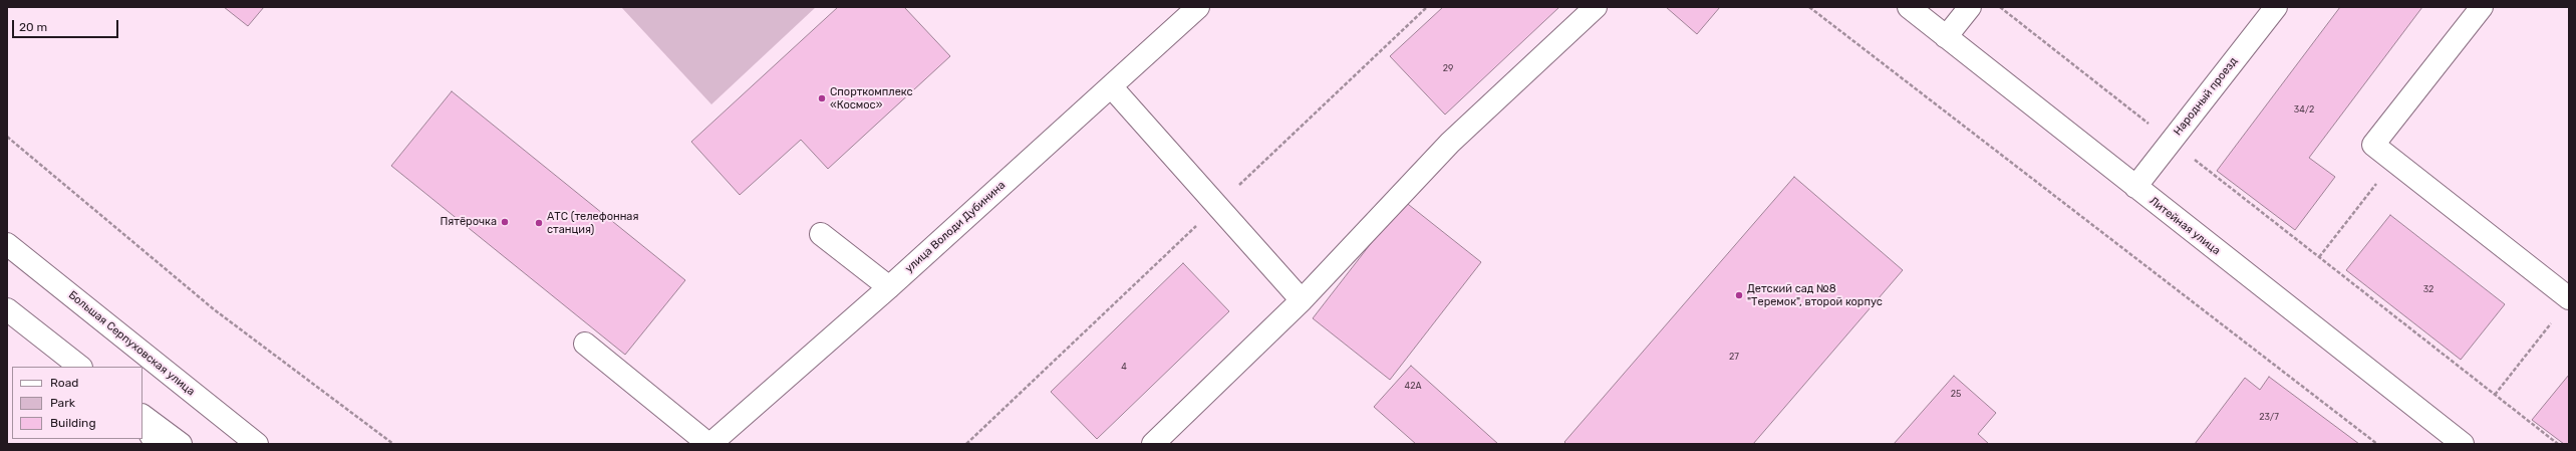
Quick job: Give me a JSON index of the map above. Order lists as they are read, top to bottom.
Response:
{
  "streets": {
    "street": [
      "Народный проезд",
      "Литейная улица",
      "улица Володи Дубинина",
      "Большая Серпуховская улица"
    ]
  },
  "crossings": [
    ["Народный проезд", "Литейная улица"]
  ],
  "places": [
    "Спорткомплекс «Космос»",
    "Пятёрочка",
    "АТС (телефонная станция)",
    "Детский сад №8 \"Теремок\", второй корпус"
  ],
  "house_numbers": [
    "29",
    "34/2",
    "32",
    "27",
    "4",
    "42А",
    "25",
    "23/7"
  ],
  "legend": ["Road", "Park", "Building"],
  "scale_bar": "20 m"
}
